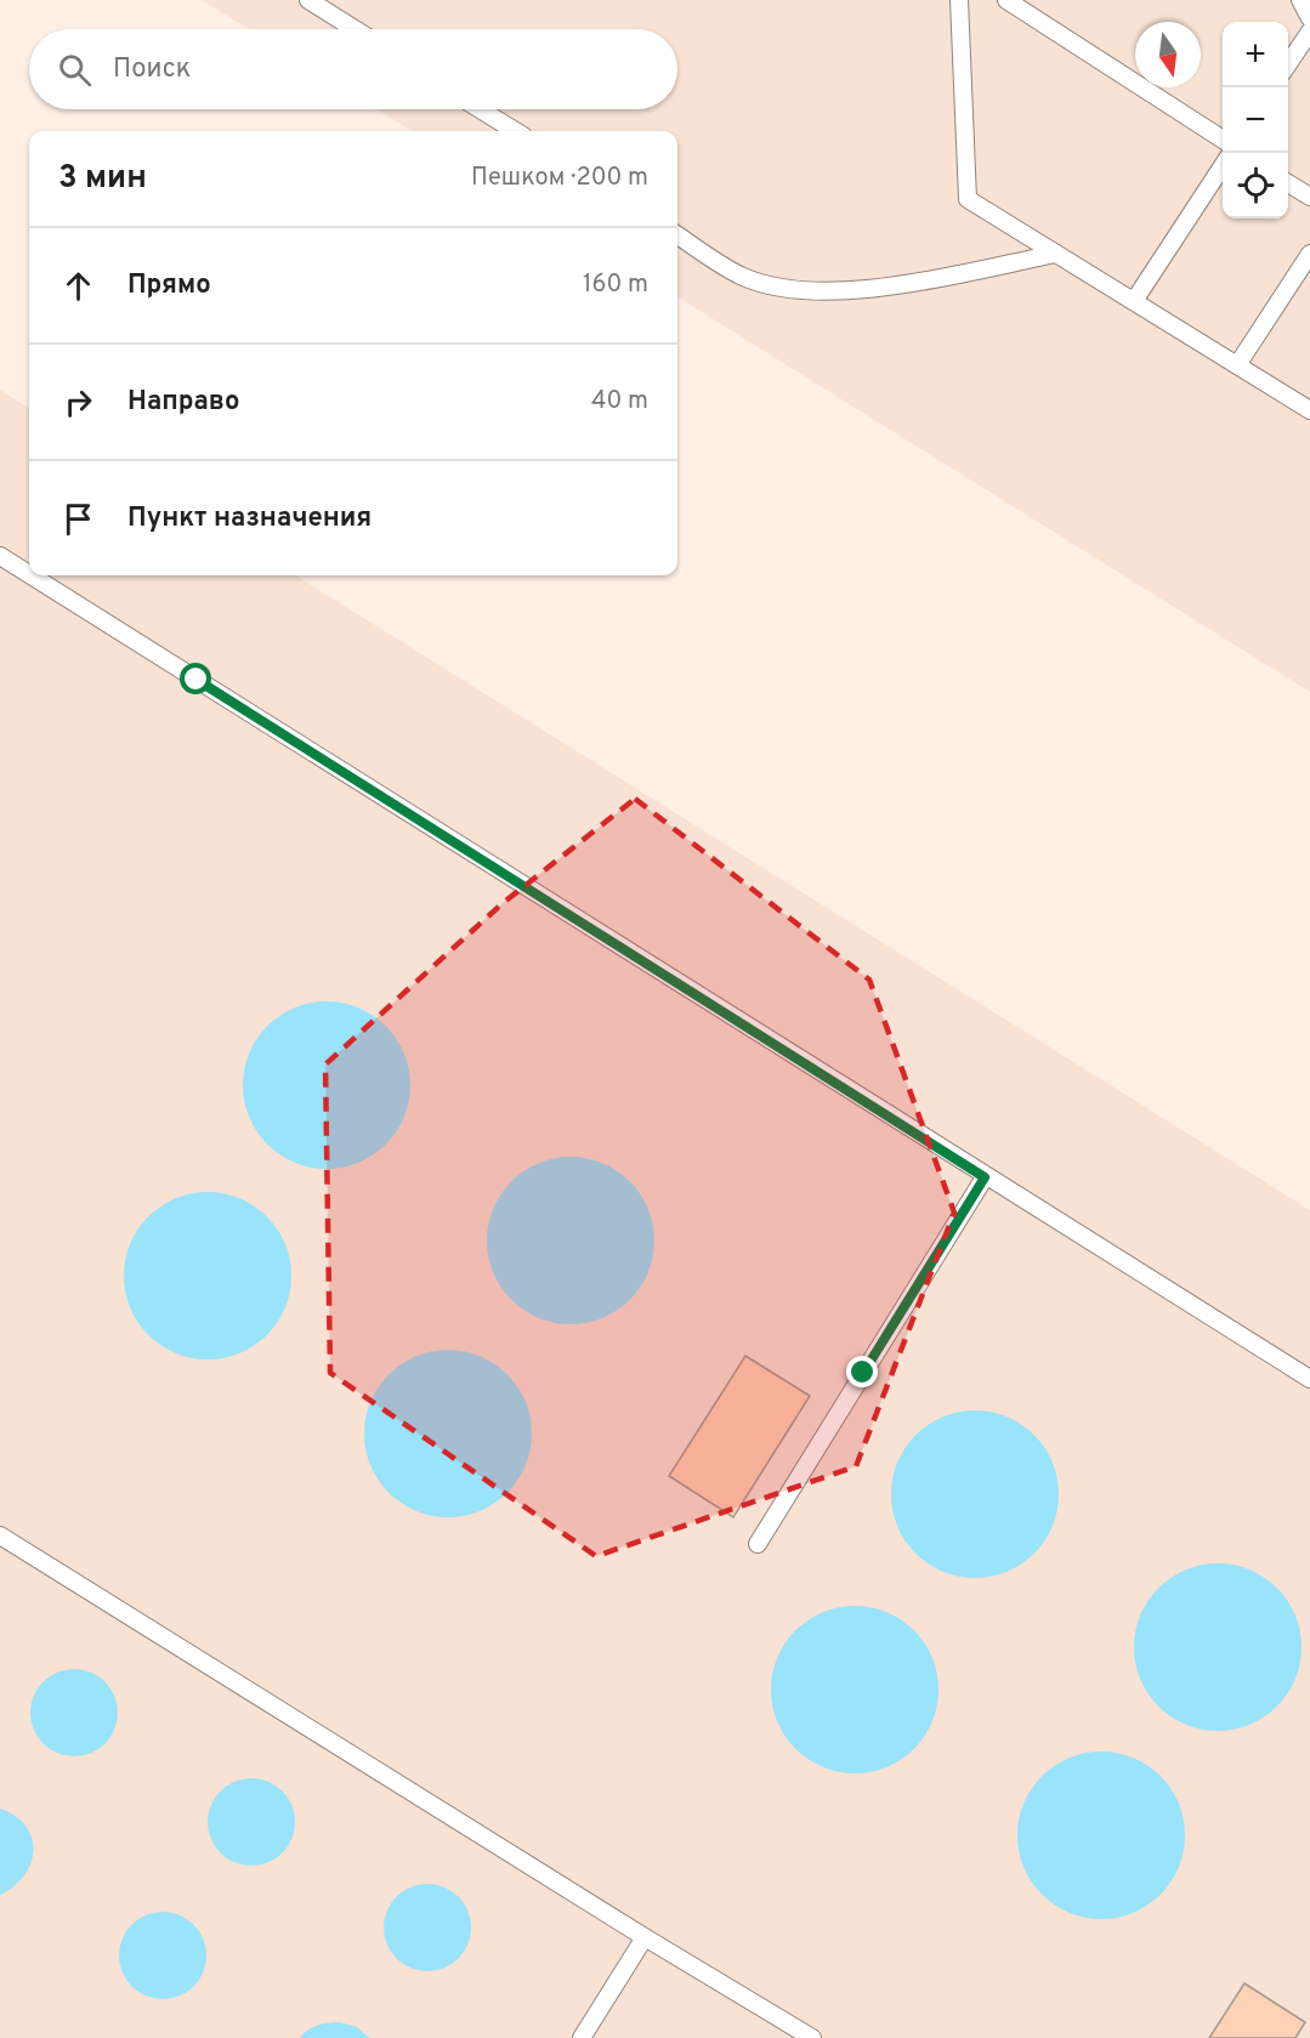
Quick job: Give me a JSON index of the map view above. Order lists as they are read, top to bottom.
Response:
{
  "north": "bottom",
  "page": {
    "map_buttons": ["+", "−"],
    "search": "Поиск",
    "heading": ["3 мин", "Пешком · 200 m"],
    "list": [
      ["Прямо", "160 m"],
      ["Направо", "40 m"],
      "Пункт назначения"
    ]
  }
}
